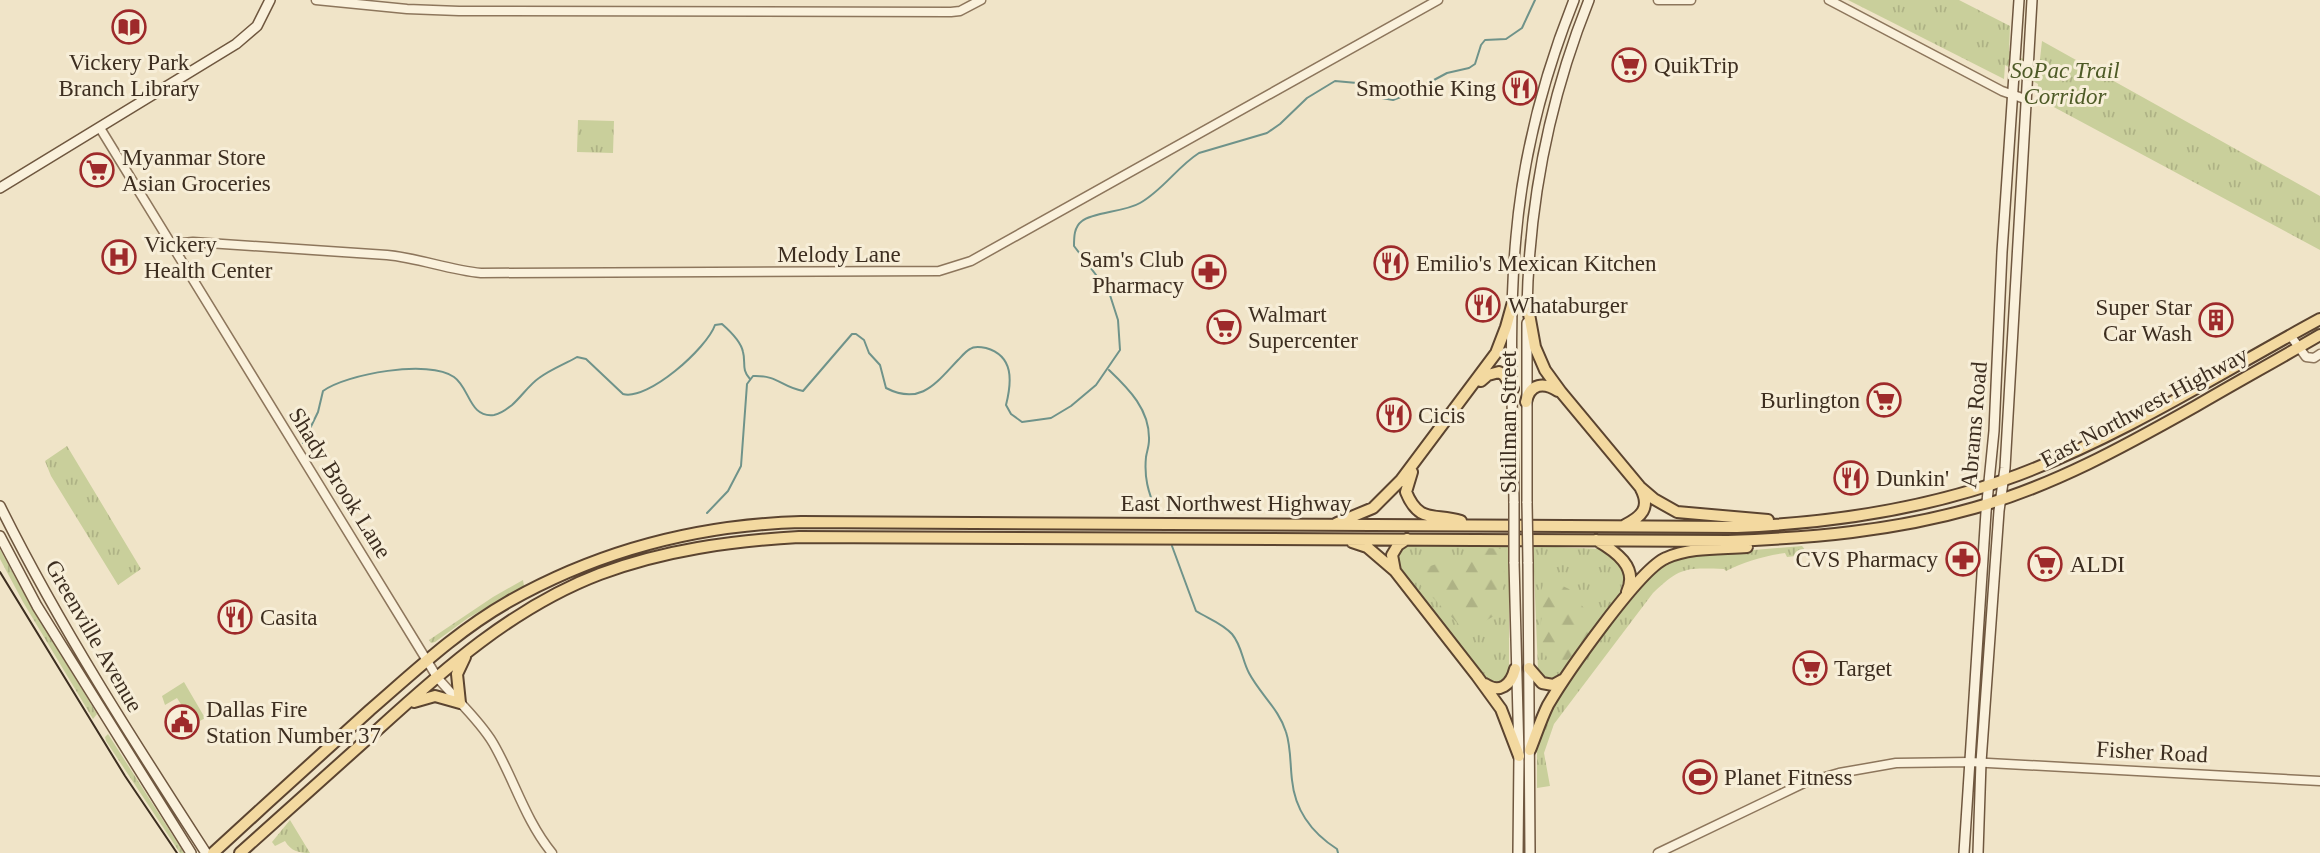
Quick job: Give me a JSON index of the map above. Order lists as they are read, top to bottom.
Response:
{
  "streets": {
    "main road": [
      "East Northwest Highway",
      "Skillman Street",
      "Abrams Road",
      "Greenville Avenue"
    ],
    "street": ["Melody Lane", "Shady Brook Lane", "Fisher Road"]
  },
  "crossings": [
    ["Melody Lane", "Shady Brook Lane"],
    ["East Northwest Highway", "Abrams Road"],
    ["East Northwest Highway", "Shady Brook Lane"],
    ["Abrams Road", "Fisher Road"]
  ],
  "parks": ["SoPac Trail Corridor"],
  "places": {
    "library": ["Vickery Park Branch Library"],
    "supermarket": [
      "QuikTrip",
      "Myanmar Store Asian Groceries",
      "Walmart Supercenter",
      "Burlington",
      "ALDI",
      "Target"
    ],
    "restaurant": [
      "Smoothie King",
      "Emilio's Mexican Kitchen",
      "Whataburger",
      "Cicis",
      "Dunkin'",
      "Casita"
    ],
    "hospital": ["Vickery Health Center"],
    "pharmacy": ["Sam's Club Pharmacy", "CVS Pharmacy"],
    "building": ["Super Star Car Wash"],
    "public building": ["Dallas Fire Station Number 37"],
    "sports": ["Planet Fitness"]
  }
}
